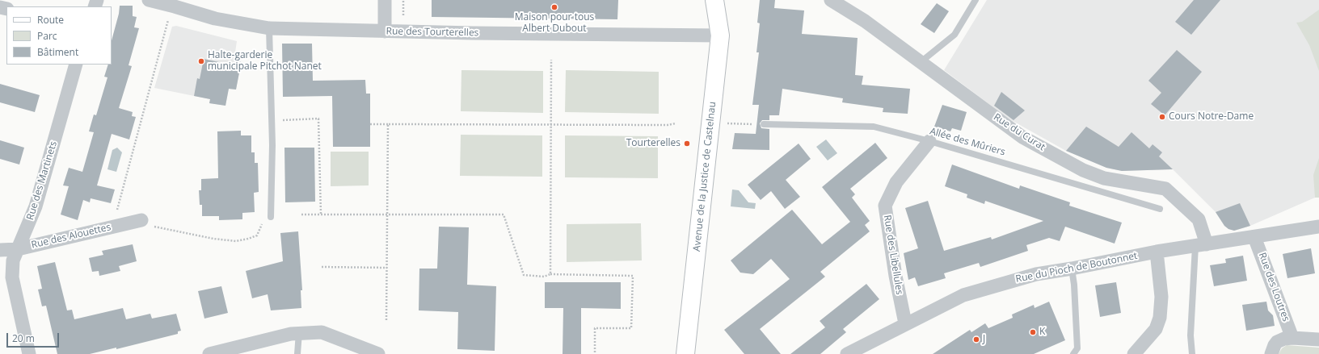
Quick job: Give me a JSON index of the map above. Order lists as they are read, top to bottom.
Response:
{
  "streets": {
    "main road": ["Avenue de la Justice de Castelnau"],
    "street": [
      "Rue des Tourterelles",
      "Rue du Curat",
      "Rue des Martinets",
      "Rue des Alouettes",
      "Rue des Libellules",
      "Rue du Pioch de Boutonnet",
      "Rue des Loutres"
    ],
    "lane": ["Allée des Mûriers"]
  },
  "crossings": [
    ["Rue des Tourterelles", "Avenue de la Justice de Castelnau"],
    ["Rue du Curat", "Rue du Pioch de Boutonnet"],
    ["Allée des Mûriers", "Rue des Libellules"],
    ["Rue des Martinets", "Rue des Alouettes"],
    ["Rue des Libellules", "Rue du Pioch de Boutonnet"],
    ["Rue du Pioch de Boutonnet", "Rue des Loutres"]
  ],
  "places": [
    "Maison pour tous Albert Dubout",
    "Halte-garderie municipale Pitchot Nanet",
    "Cours Notre-Dame",
    "Tourterelles",
    "K",
    "J"
  ],
  "legend": ["Route", "Parc", "Bâtiment"],
  "scale_bar": "20 m"
}
